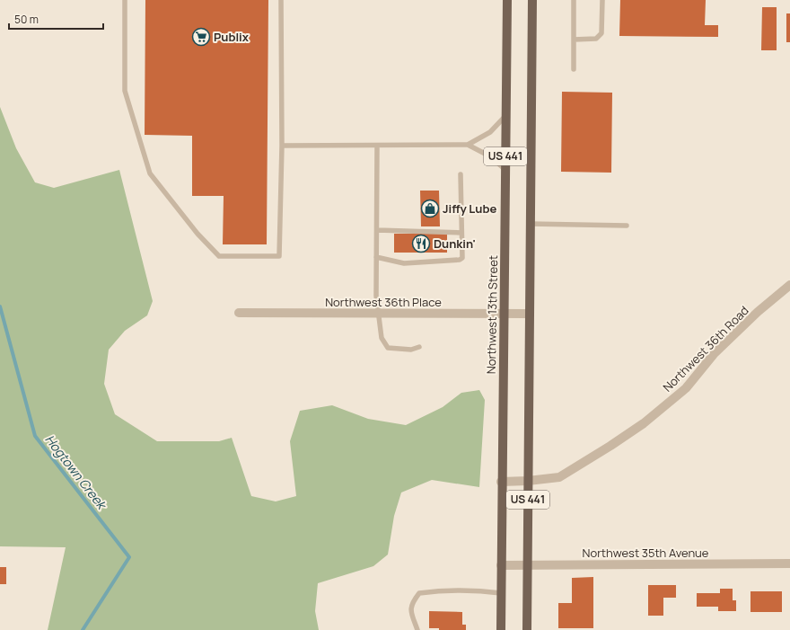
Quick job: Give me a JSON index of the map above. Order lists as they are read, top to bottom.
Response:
{
  "streets": {
    "main road": ["US 441", "Northwest 13th Street"],
    "street": ["Northwest 36th Place", "Northwest 36th Road", "Northwest 35th Avenue"]
  },
  "crossings": [
    ["US 441", "Northwest 36th Place"],
    ["US 441", "Northwest 36th Road"],
    ["US 441", "Northwest 35th Avenue"],
    ["Northwest 36th Place", "Northwest 13th Street"],
    ["Northwest 13th Street", "Northwest 36th Road"],
    ["Northwest 13th Street", "Northwest 35th Avenue"]
  ],
  "water": ["Hogtown Creek"],
  "places": {
    "supermarket": ["Publix"],
    "shop": ["Jiffy Lube"],
    "restaurant": ["Dunkin'"]
  },
  "scale_bar": "50 m"
}
